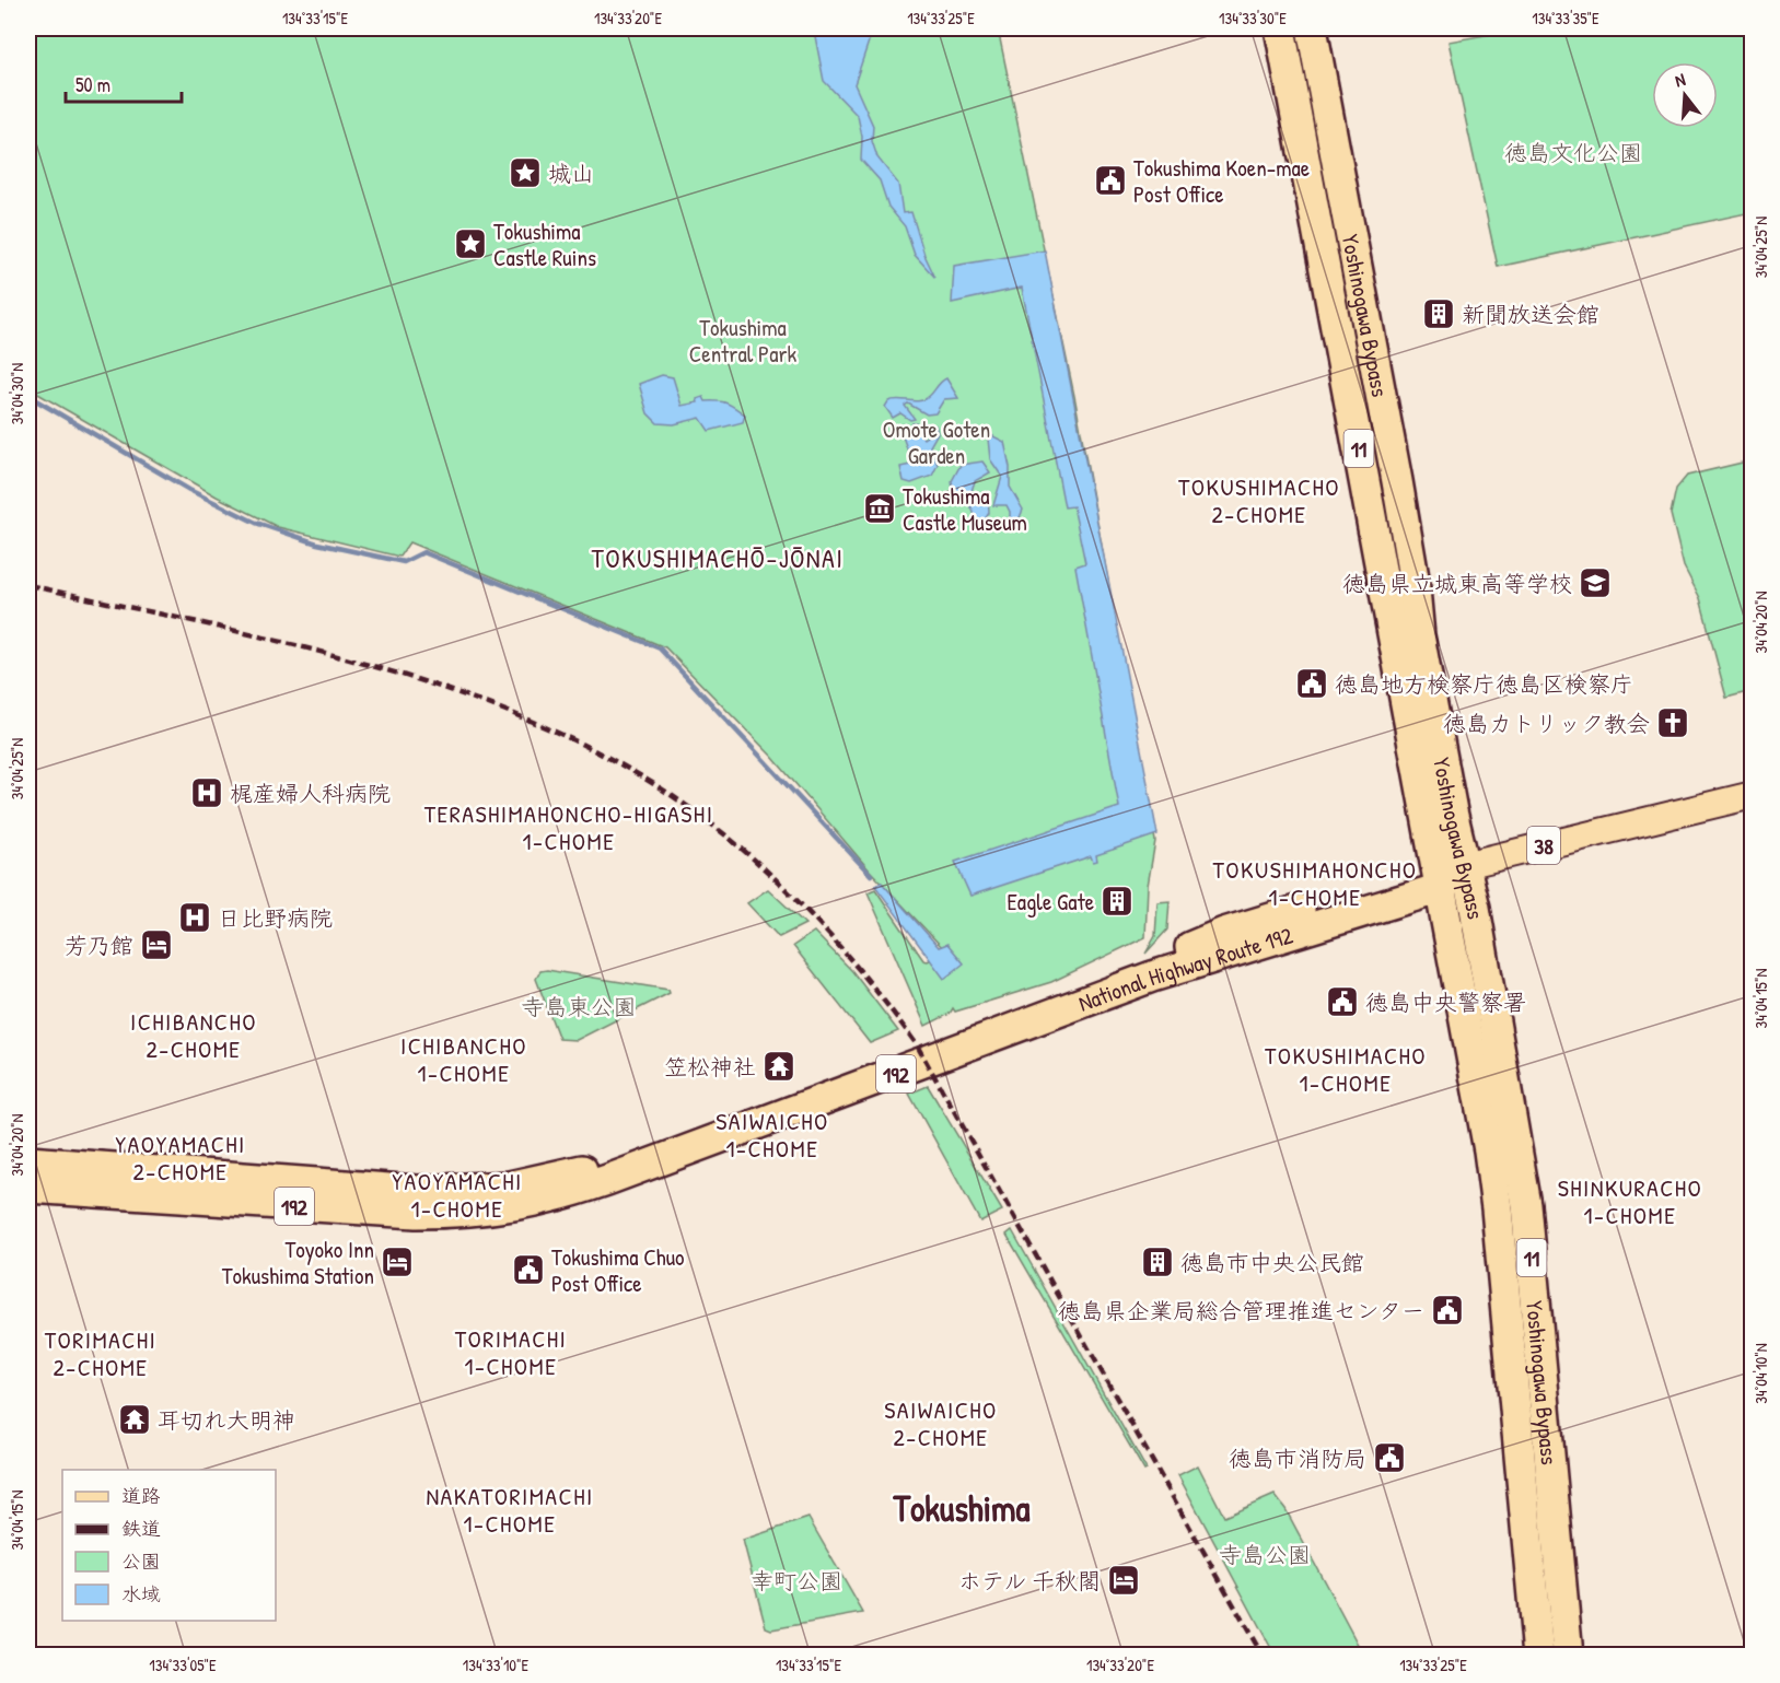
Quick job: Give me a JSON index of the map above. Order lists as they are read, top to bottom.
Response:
{
  "streets": {
    "highway": [
      "Yoshinogawa Bypass",
      "11",
      "National Highway Route 192",
      "192"
    ],
    "main road": ["38"]
  },
  "crossings": [
    ["Yoshinogawa Bypass", "38"],
    ["Yoshinogawa Bypass", "National Highway Route 192"],
    ["38", "National Highway Route 192"]
  ],
  "districts": [
    "TOKUSHIMACHO 2-CHOME",
    "TOKUSHIMACHŌ-JŌNAI",
    "TERASHIMAHONCHO-HIGASHI 1-CHOME",
    "TOKUSHIMAHONCHO 1-CHOME",
    "ICHIBANCHO 2-CHOME",
    "ICHIBANCHO 1-CHOME",
    "TOKUSHIMACHO 1-CHOME",
    "SAIWAICHO 1-CHOME",
    "YAOYAMACHI 2-CHOME",
    "YAOYAMACHI 1-CHOME",
    "SHINKURACHO 1-CHOME",
    "TORIMACHI 1-CHOME",
    "TORIMACHI 2-CHOME",
    "SAIWAICHO 2-CHOME",
    "NAKATORIMACHI 1-CHOME",
    "Tokushima"
  ],
  "parks": [
    "徳島文化公園",
    "Tokushima Central Park",
    "Omote Goten Garden",
    "寺島東公園",
    "寺島公園",
    "幸町公園"
  ],
  "places": {
    "place": ["城山", "Tokushima Castle Ruins"],
    "public building": [
      "Tokushima Koen-mae Post Office",
      "徳島地方検察庁徳島区検察庁",
      "徳島中央警察署",
      "Tokushima Chuo Post Office",
      "徳島県企業局総合管理推進センター",
      "徳島市消防局"
    ],
    "building": ["新聞放送会館", "Eagle Gate", "徳島市中央公民館"],
    "museum": ["Tokushima Castle Museum"],
    "school or university": ["徳島県立城東高等学校"],
    "church": ["徳島カトリック教会"],
    "hospital": ["梶産婦人科病院", "日比野病院"],
    "hotel": ["芳乃館", "Toyoko Inn Tokushima Station", "ホテル 千秋閣"],
    "temple": ["笠松神社", "耳切れ大明神"]
  },
  "legend": [
    "道路",
    "鉄道",
    "公園",
    "水域"
  ],
  "scale_bar": "50 m",
  "north": "top",
  "coordinates": [
    "134°33'15\"E",
    "134°33'20\"E",
    "134°33'25\"E",
    "134°33'30\"E",
    "134°33'35\"E",
    "34°04'25\"N",
    "34°04'30\"N",
    "34°04'20\"N",
    "34°04'15\"N",
    "34°04'10\"N",
    "134°33'05\"E",
    "134°33'10\"E"
  ]
}
